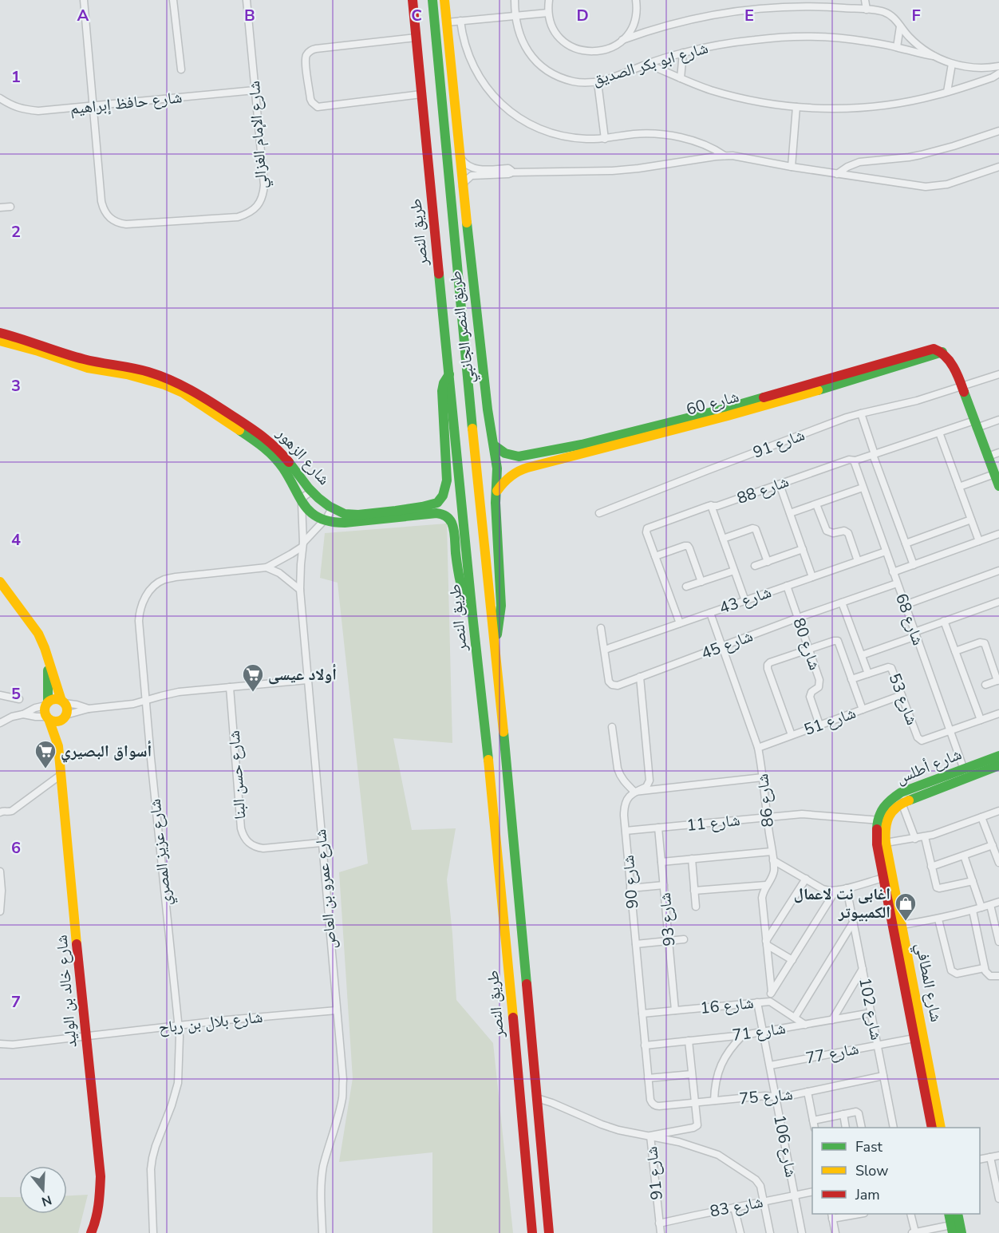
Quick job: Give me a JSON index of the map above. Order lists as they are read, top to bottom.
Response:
{
  "streets": {
    "main road": [
      "طريق النصر",
      "طريق النصر الجانبي",
      "شارع 60",
      "شارع الزهور",
      "شارع أطلس",
      "شارع المطافي",
      "شارع خالد بن الوليد"
    ],
    "street": [
      "شارع ابو بكر الصديق",
      "شارع حافظ إبراهيم",
      "شارع الإمام الغزالي",
      "شارع 91",
      "شارع 88",
      "شارع 43",
      "شارع 68",
      "شارع 80",
      "شارع 45",
      "شارع 53",
      "شارع 51",
      "شارع حسن البنا",
      "شارع 86",
      "شارع 11",
      "شارع عزيز المصري",
      "شارع 90",
      "شارع عمرو بن العاص",
      "شارع 93",
      "شارع 16",
      "شارع 102",
      "شارع بلال بن رباح",
      "شارع 71",
      "شارع 77",
      "شارع 75",
      "شارع 106",
      "شارع 83"
    ]
  },
  "crossings": [
    ["شارع حافظ إبراهيم", "شارع الإمام الغزالي"],
    ["طريق النصر", "طريق النصر الجانبي"],
    ["طريق النصر", "شارع الزهور"],
    ["طريق النصر الجانبي", "شارع 60"],
    ["شارع 60", "شارع 91"],
    ["شارع 60", "شارع 88"],
    ["شارع 91", "شارع 75"],
    ["شارع 91", "شارع 83"],
    ["شارع الزهور", "شارع عمرو بن العاص"],
    ["شارع 88", "شارع 43"],
    ["شارع 88", "شارع 68"],
    ["شارع 43", "شارع 68"],
    ["شارع 43", "شارع 80"],
    ["شارع 43", "شارع 45"],
    ["شارع 43", "شارع 86"],
    ["شارع 68", "شارع 45"],
    ["شارع 68", "شارع 53"],
    ["شارع 68", "شارع أطلس"],
    ["شارع 80", "شارع 45"],
    ["شارع 80", "شارع 51"],
    ["شارع 45", "شارع 86"],
    ["شارع 45", "شارع 90"],
    ["شارع 53", "شارع 51"],
    ["شارع 51", "شارع 86"],
    ["شارع أطلس", "شارع 11"],
    ["شارع حسن البنا", "شارع عمرو بن العاص"],
    ["شارع 86", "شارع 11"],
    ["شارع 11", "شارع 90"],
    ["شارع 11", "شارع 93"],
    ["شارع عزيز المصري", "شارع عمرو بن العاص"],
    ["شارع عزيز المصري", "شارع بلال بن رباح"],
    ["شارع 90", "شارع 16"],
    ["شارع 90", "شارع 71"],
    ["شارع 90", "شارع 75"],
    ["شارع عمرو بن العاص", "شارع بلال بن رباح"],
    ["شارع 93", "شارع 16"],
    ["شارع المطافي", "شارع 77"],
    ["شارع خالد بن الوليد", "شارع بلال بن رباح"],
    ["شارع 16", "شارع 71"],
    ["شارع 16", "شارع 106"],
    ["شارع 102", "شارع 71"],
    ["شارع 102", "شارع 77"],
    ["شارع 102", "شارع 75"],
    ["شارع 71", "شارع 106"],
    ["شارع 77", "شارع 106"],
    ["شارع 75", "شارع 106"],
    ["شارع 106", "شارع 83"]
  ],
  "places": {
    "supermarket": ["أولاد عيسى", "أسواق البصيري"],
    "shop": ["اغابى نت لاعمال الكمبيوتر"]
  },
  "legend": ["Fast", "Slow", "Jam"],
  "north": "bottom",
  "grid": {
    "columns": [
      "A",
      "B",
      "C",
      "D",
      "E",
      "F"
    ],
    "rows": [
      "1",
      "2",
      "3",
      "4",
      "5",
      "6",
      "7"
    ]
  }
}
